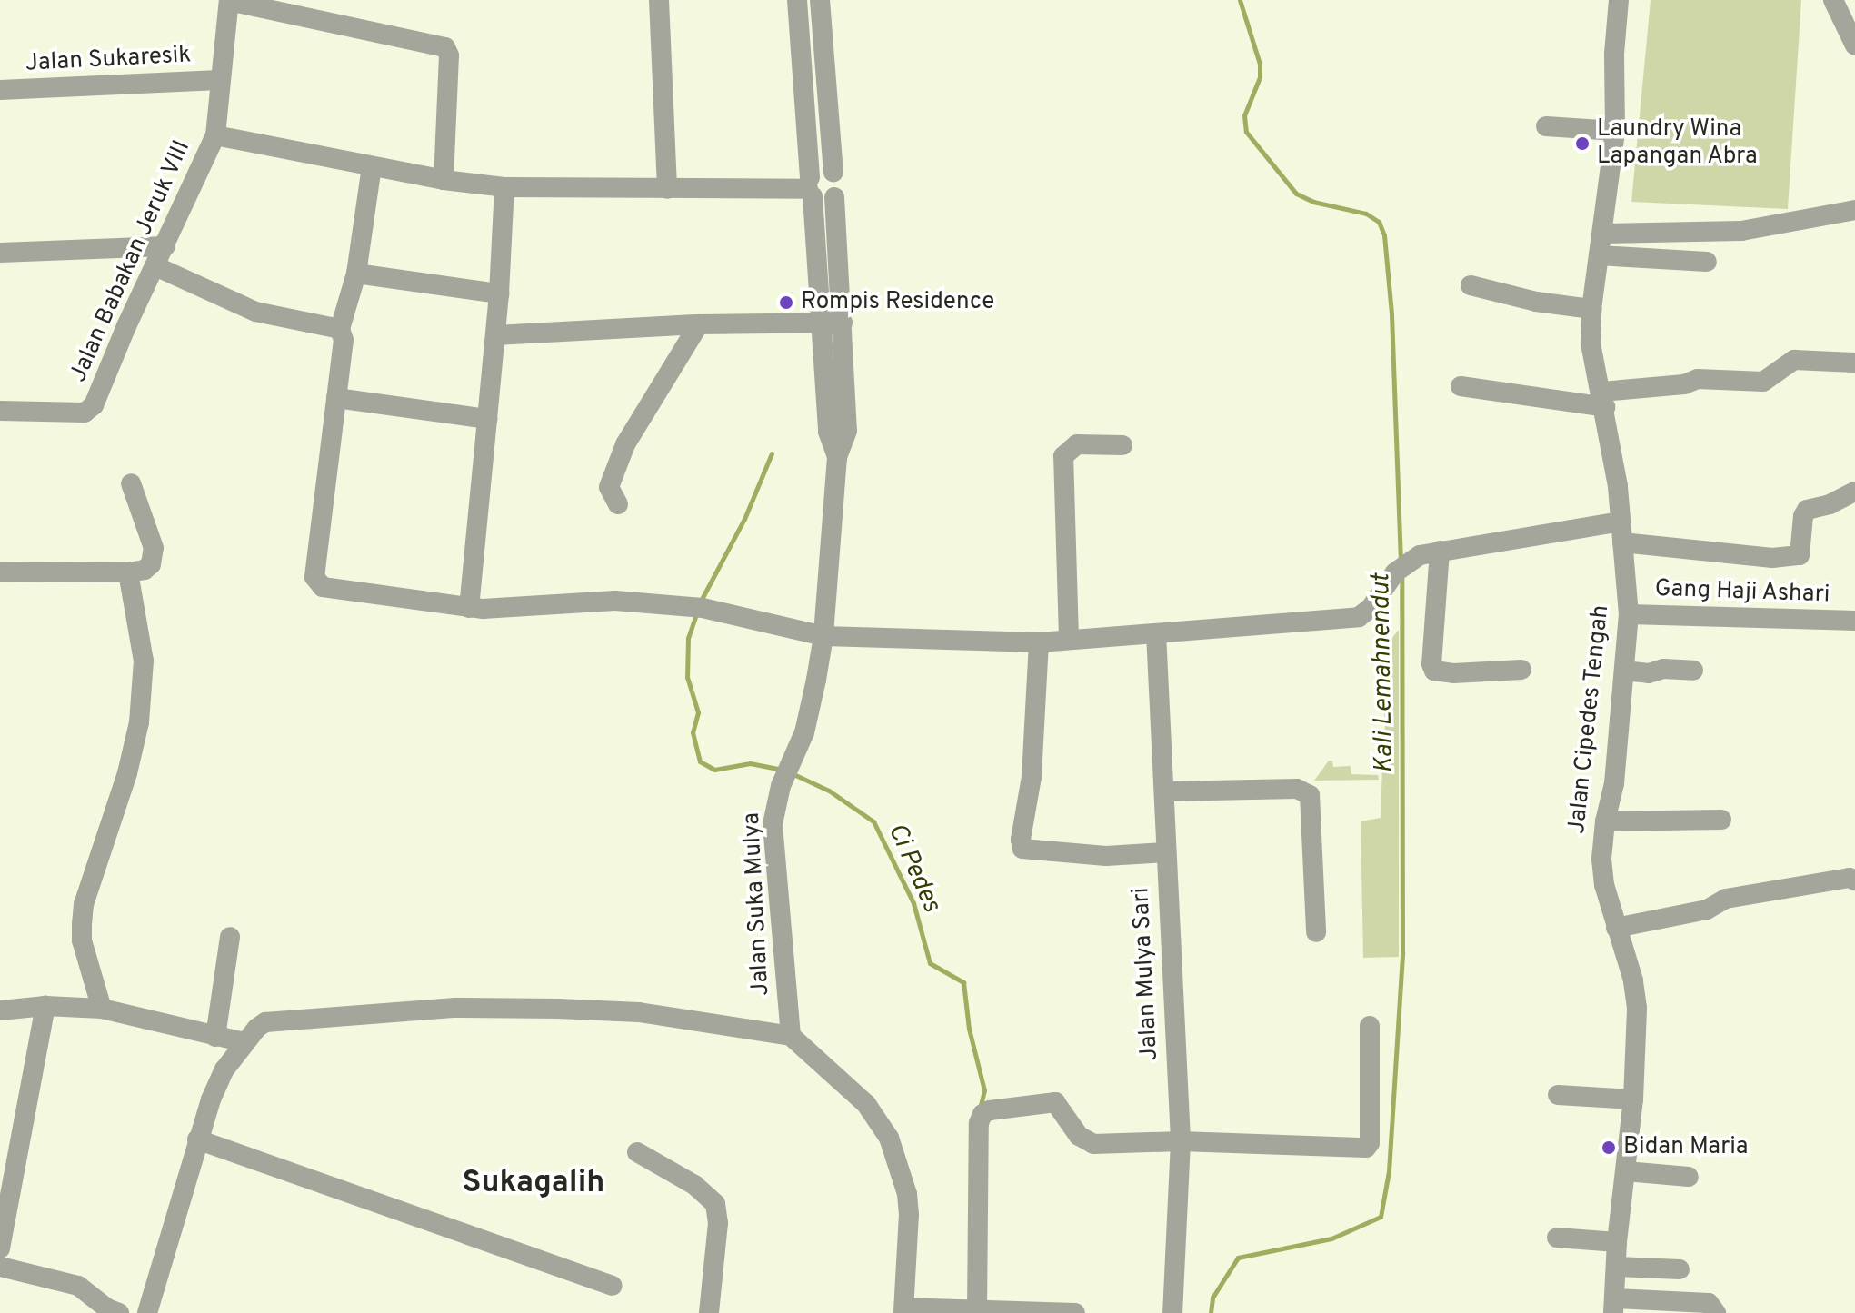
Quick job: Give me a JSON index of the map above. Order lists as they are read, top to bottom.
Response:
{
  "streets": {
    "street": [
      "Jalan Sukaresik",
      "Jalan Babakan Jeruk VIII",
      "Gang Haji Ashari",
      "Jalan Cipedes Tengah",
      "Jalan Suka Mulya",
      "Jalan Mulya Sari"
    ]
  },
  "crossings": [
    ["Jalan Sukaresik", "Jalan Babakan Jeruk VIII"],
    ["Gang Haji Ashari", "Jalan Cipedes Tengah"]
  ],
  "districts": ["Sukagalih"],
  "water": ["Kali Lemahnendut", "Ci Pedes"],
  "places": ["Laundry Wina Lapangan Abra", "Rompis Residence", "Bidan Maria"]
}
